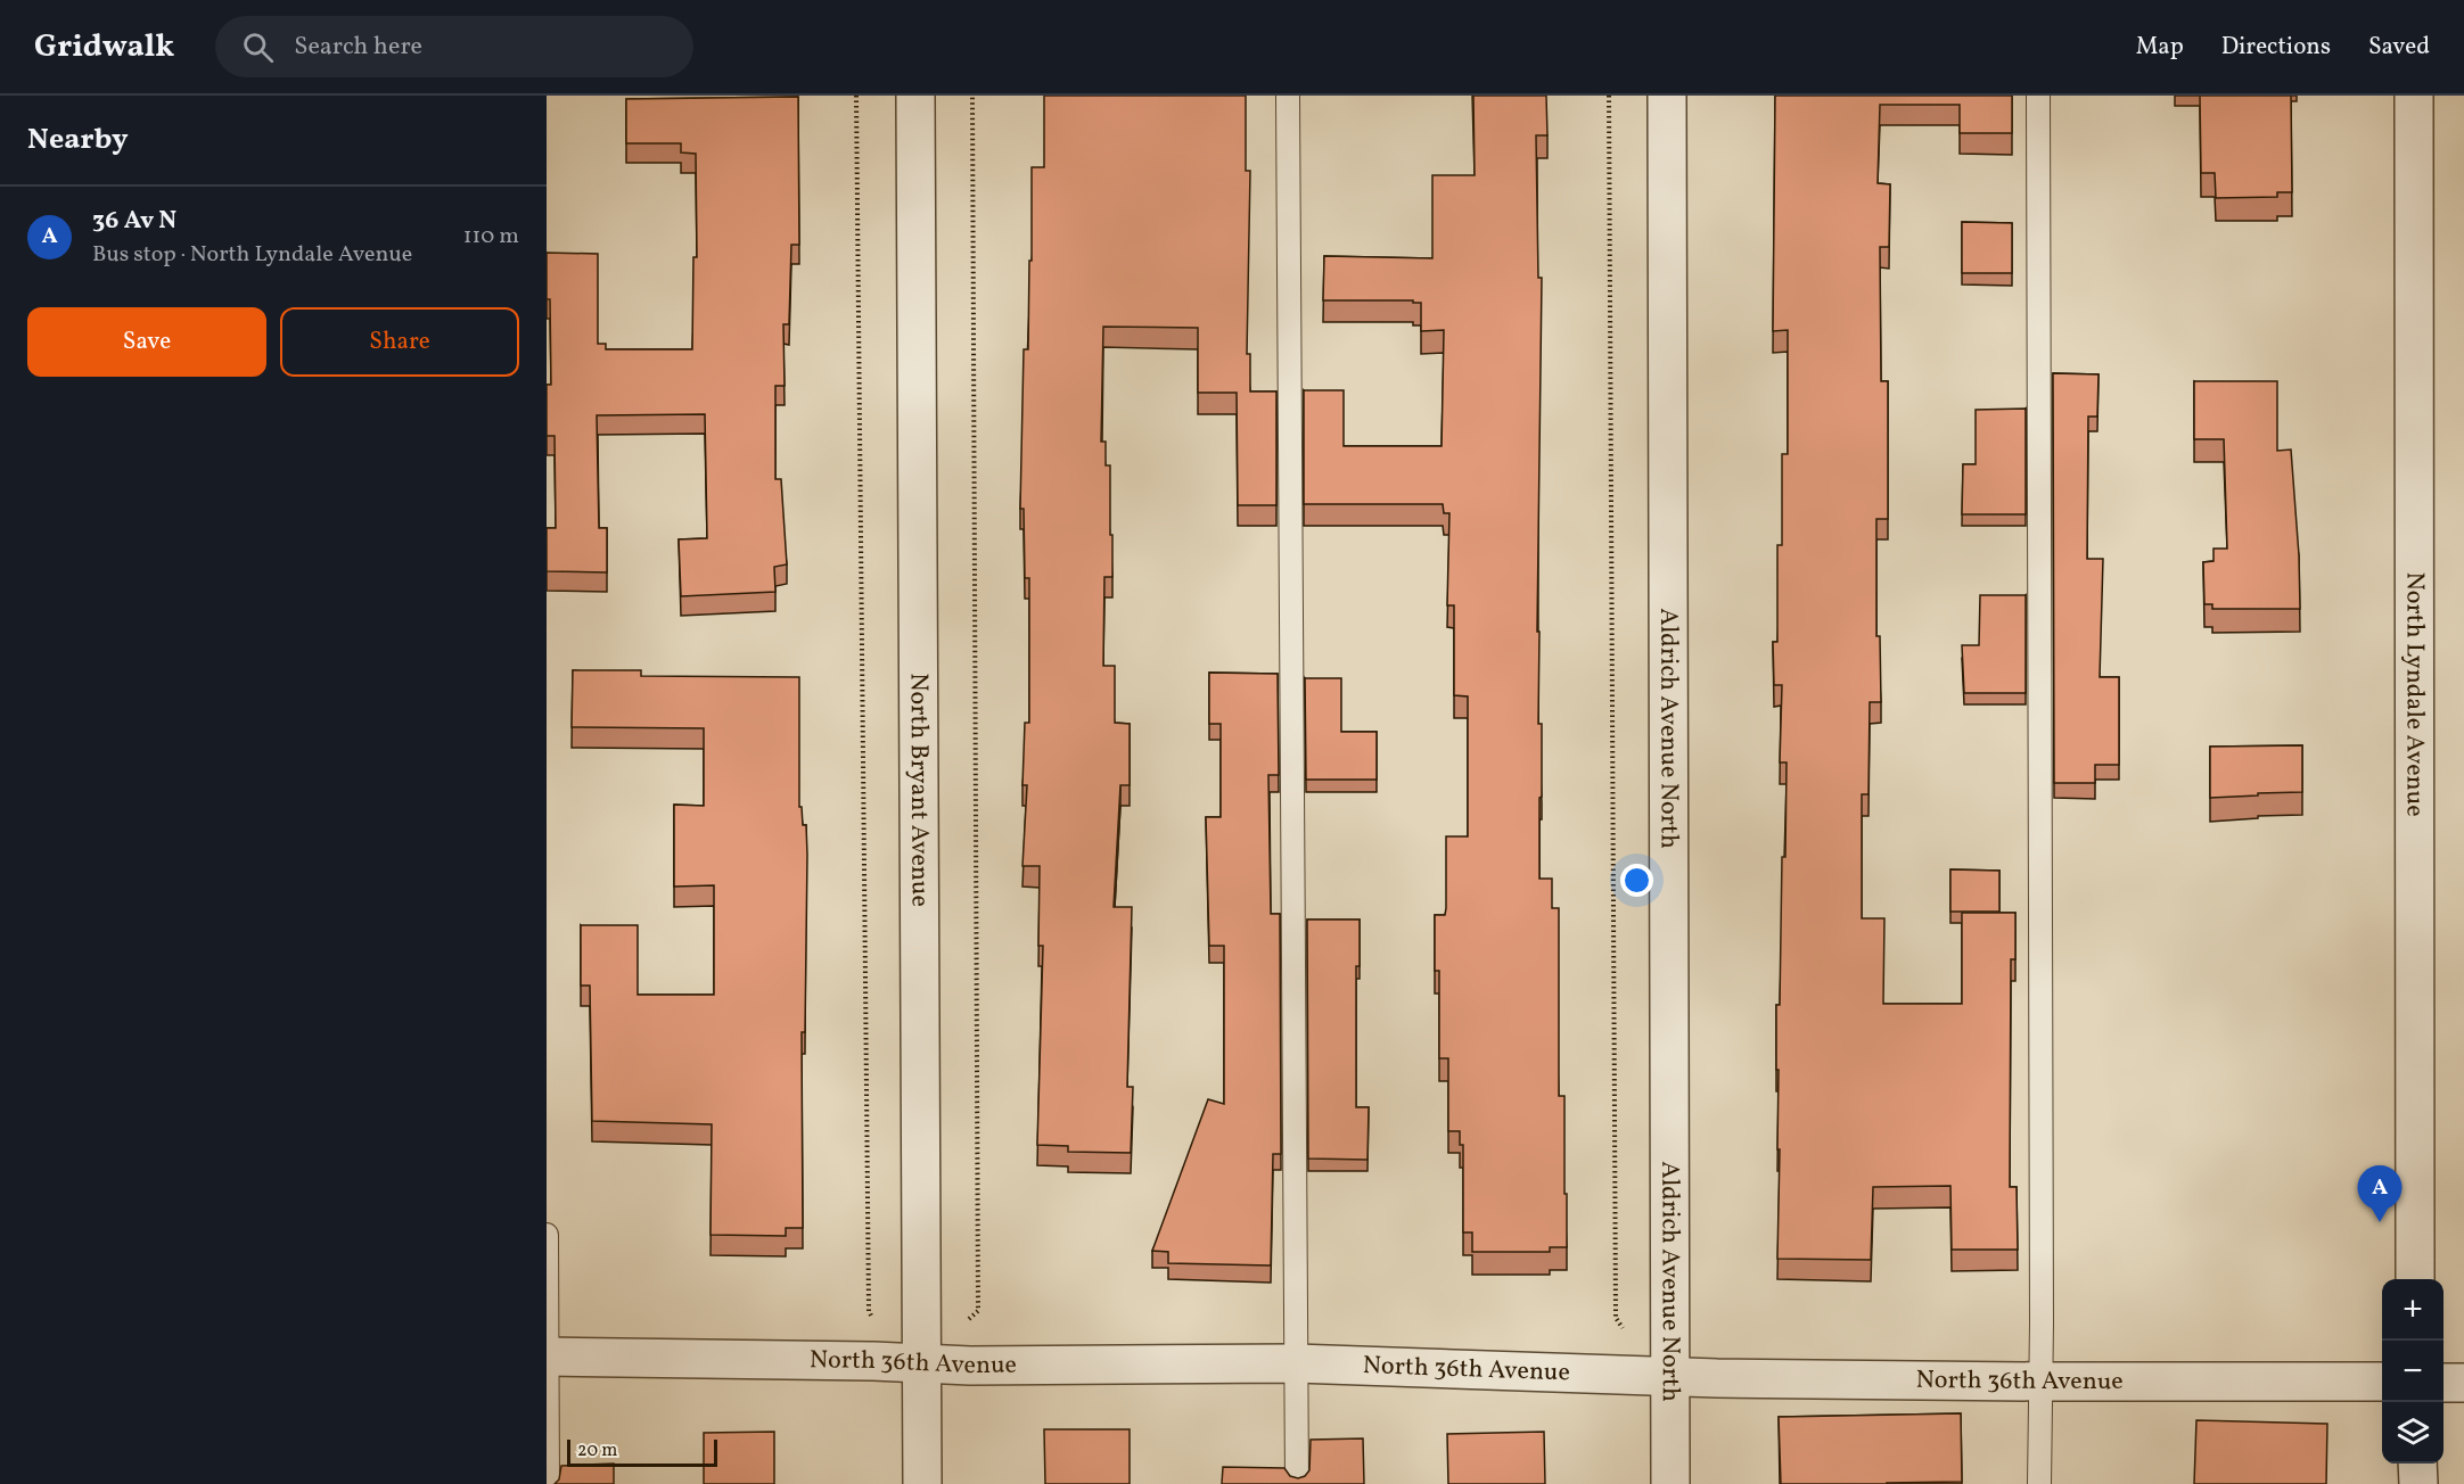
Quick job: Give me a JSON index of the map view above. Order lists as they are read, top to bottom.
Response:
{
  "streets": {
    "street": [
      "North Lyndale Avenue",
      "Aldrich Avenue North",
      "North Bryant Avenue",
      "North 36th Avenue"
    ]
  },
  "crossings": [
    ["Aldrich Avenue North", "North 36th Avenue"],
    ["North Bryant Avenue", "North 36th Avenue"]
  ],
  "scale_bar": "20 m",
  "page": {
    "header": "Gridwalk",
    "search": "Search here",
    "nav": ["Map", "Directions", "Saved"],
    "heading": "Nearby",
    "list": [
      {
        "mark": "A",
        "name": "36 Av N",
        "note": "Bus stop · North Lyndale Avenue",
        "value": "110 m"
      }
    ],
    "buttons": ["Save", "Share"],
    "pins": "A",
    "map_buttons": ["+", "−"],
    "scale": "20 m"
  }
}
